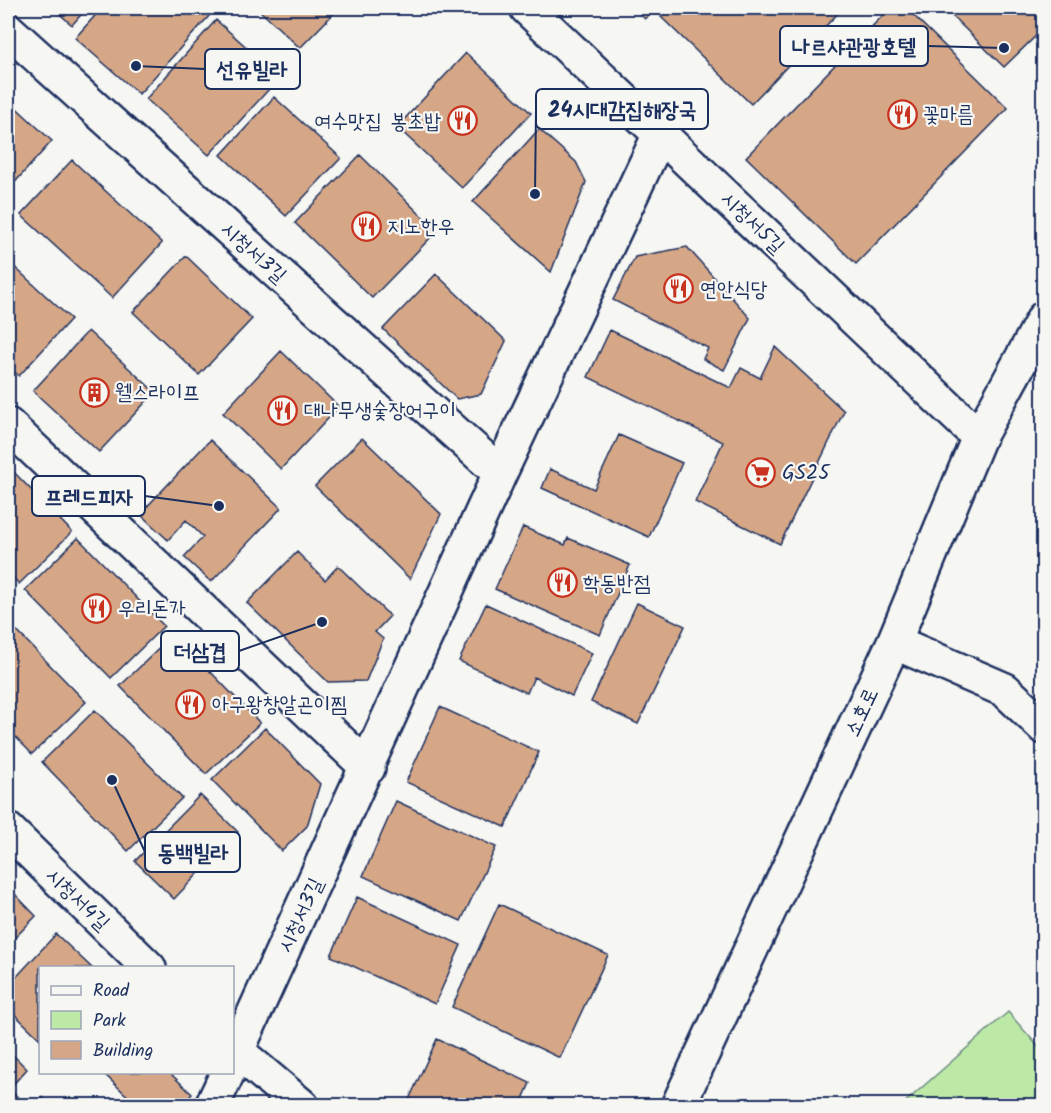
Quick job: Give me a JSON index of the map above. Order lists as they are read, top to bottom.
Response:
{
  "streets": {
    "street": [
      "시청서5길",
      "시청서3길",
      "소호로",
      "시청서4길"
    ]
  },
  "crossings": [
    ["시청서5길", "시청서3길"],
    ["시청서5길", "소호로"]
  ],
  "places": {
    "other": [
      "나르샤관광호텔",
      "선유빌라",
      "24시대감집해장국",
      "프레드피자",
      "더삼겹",
      "동백빌라"
    ],
    "restaurant": [
      "꽃마름",
      "여수맛집 봉초밥",
      "지노한우",
      "연안식당",
      "대나무생숯장어구이",
      "학동반점",
      "우리돈가",
      "아구왕창알곤이찜"
    ],
    "building": ["웰스라이프"],
    "supermarket": ["GS25"]
  },
  "legend": ["Road", "Park", "Building"]
}
